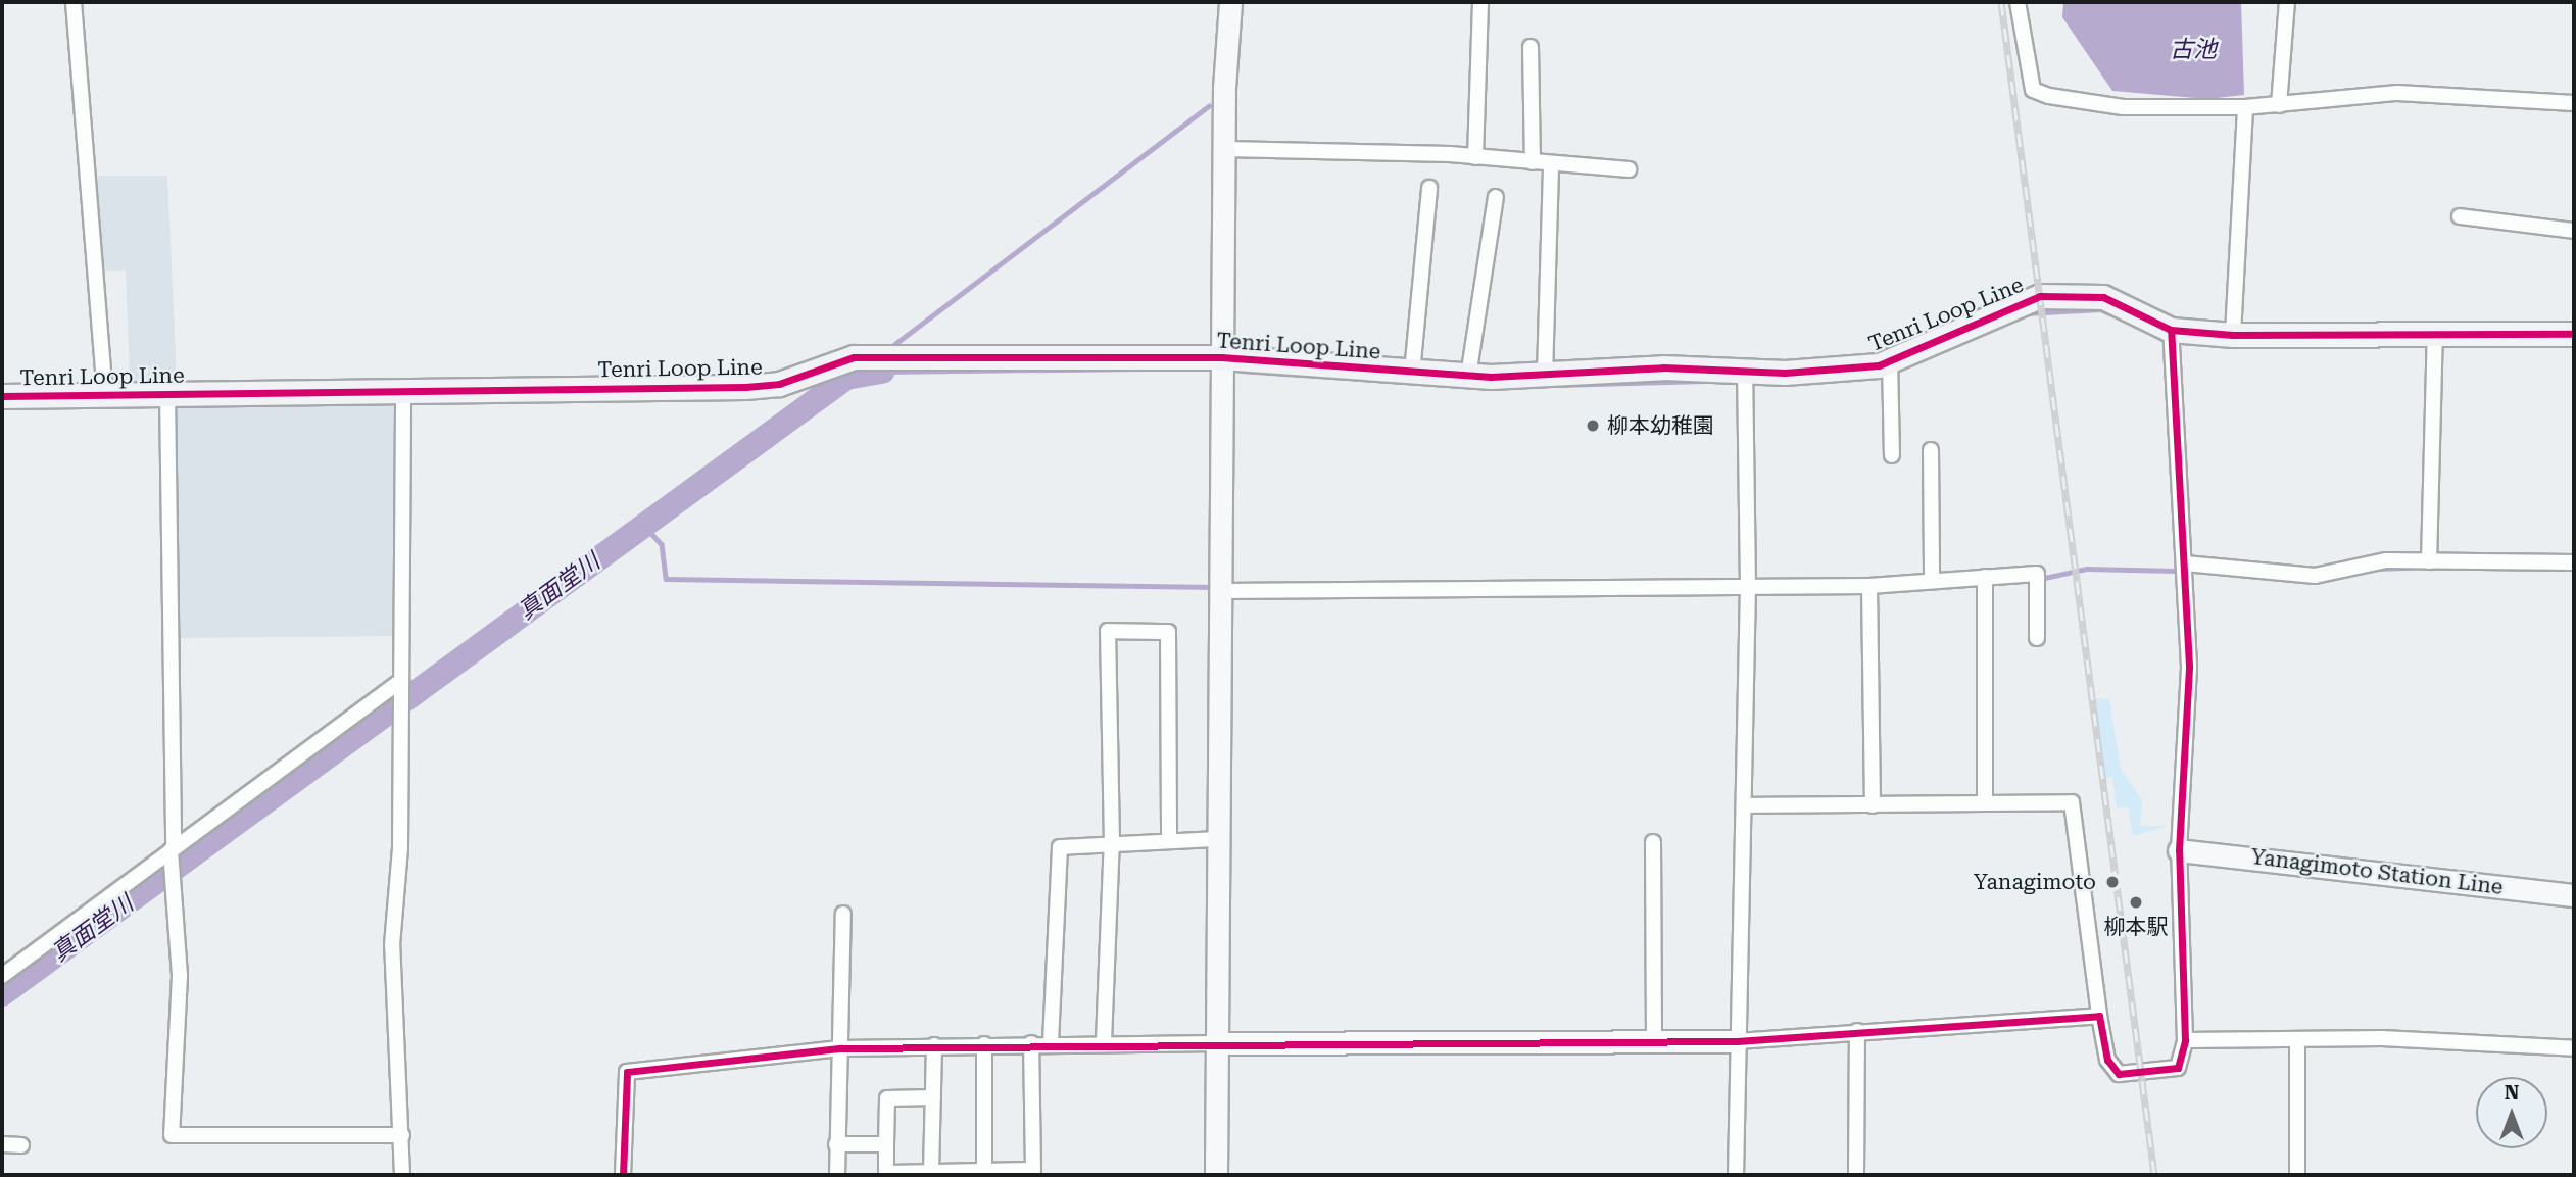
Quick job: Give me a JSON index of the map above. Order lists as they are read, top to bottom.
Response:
{
  "streets": {
    "main road": ["Tenri Loop Line"],
    "street": ["Yanagimoto Station Line"]
  },
  "water": ["古池", "真面堂川"],
  "places": ["柳本幼稚園", "Yanagimoto", "柳本駅"],
  "north": "top"
}
